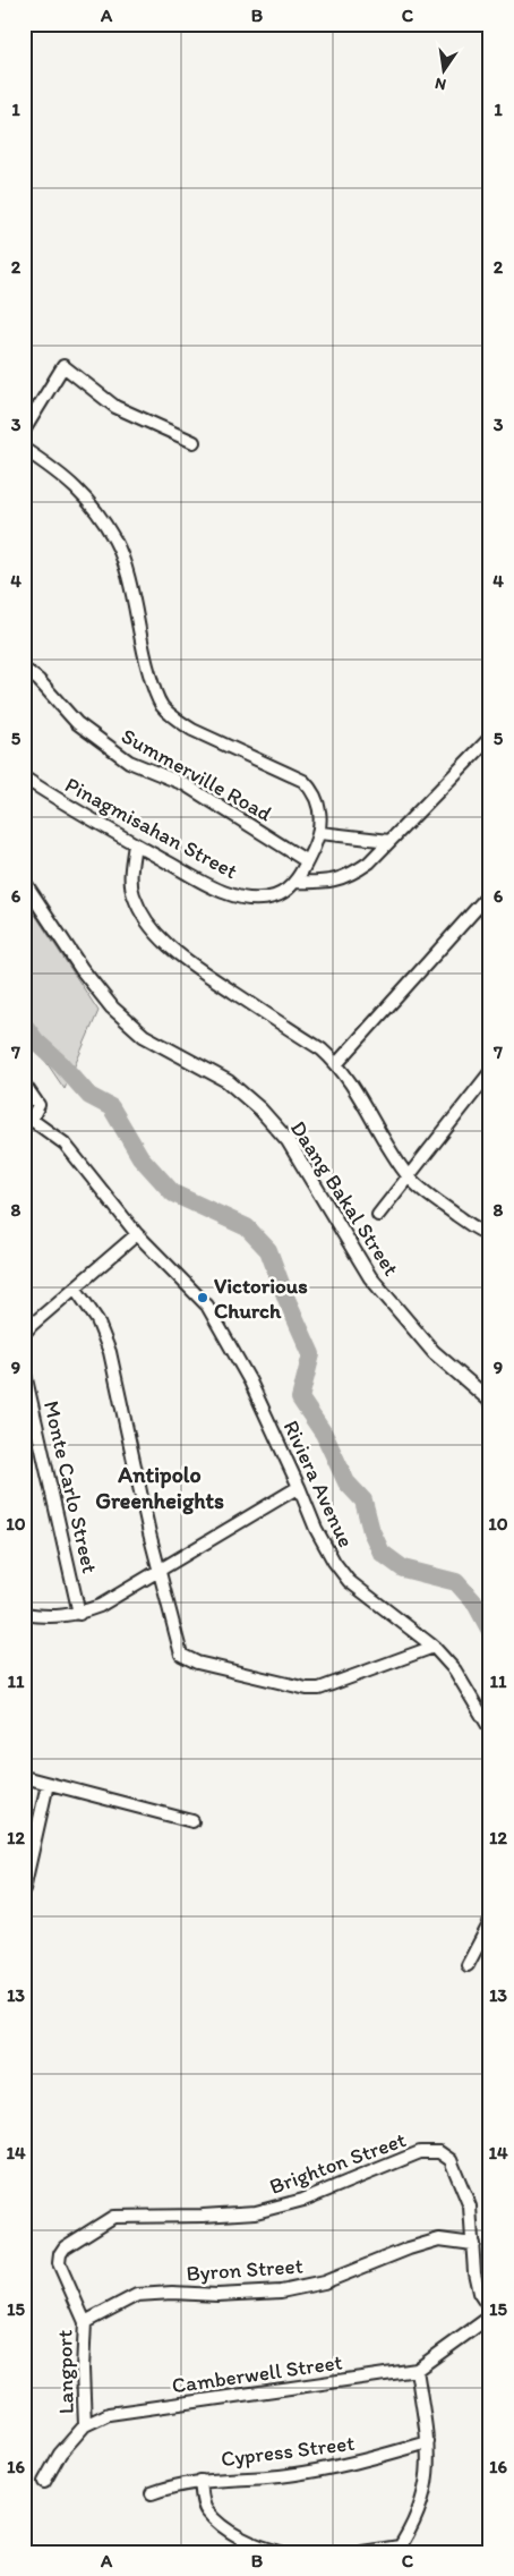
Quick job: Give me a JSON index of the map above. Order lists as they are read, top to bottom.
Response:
{
  "streets": {
    "street": [
      "Summerville Road",
      "Pinagmisahan Street",
      "Daang Bakal Street",
      "Riviera Avenue",
      "Monte Carlo Street",
      "Brighton Street",
      "Byron Street",
      "Langport",
      "Camberwell Street",
      "Cypress Street"
    ]
  },
  "crossings": [
    ["Summerville Road", "Pinagmisahan Street"],
    ["Brighton Street", "Byron Street"],
    ["Brighton Street", "Langport"],
    ["Byron Street", "Langport"],
    ["Langport", "Camberwell Street"]
  ],
  "districts": ["Antipolo Greenheights"],
  "places": ["Victorious Church"],
  "north": "bottom",
  "grid": {
    "columns": ["A", "B", "C"],
    "rows": [
      "1",
      "2",
      "3",
      "4",
      "5",
      "6",
      "7",
      "8",
      "9",
      "10",
      "11",
      "12",
      "13",
      "14",
      "15",
      "16"
    ]
  }
}
